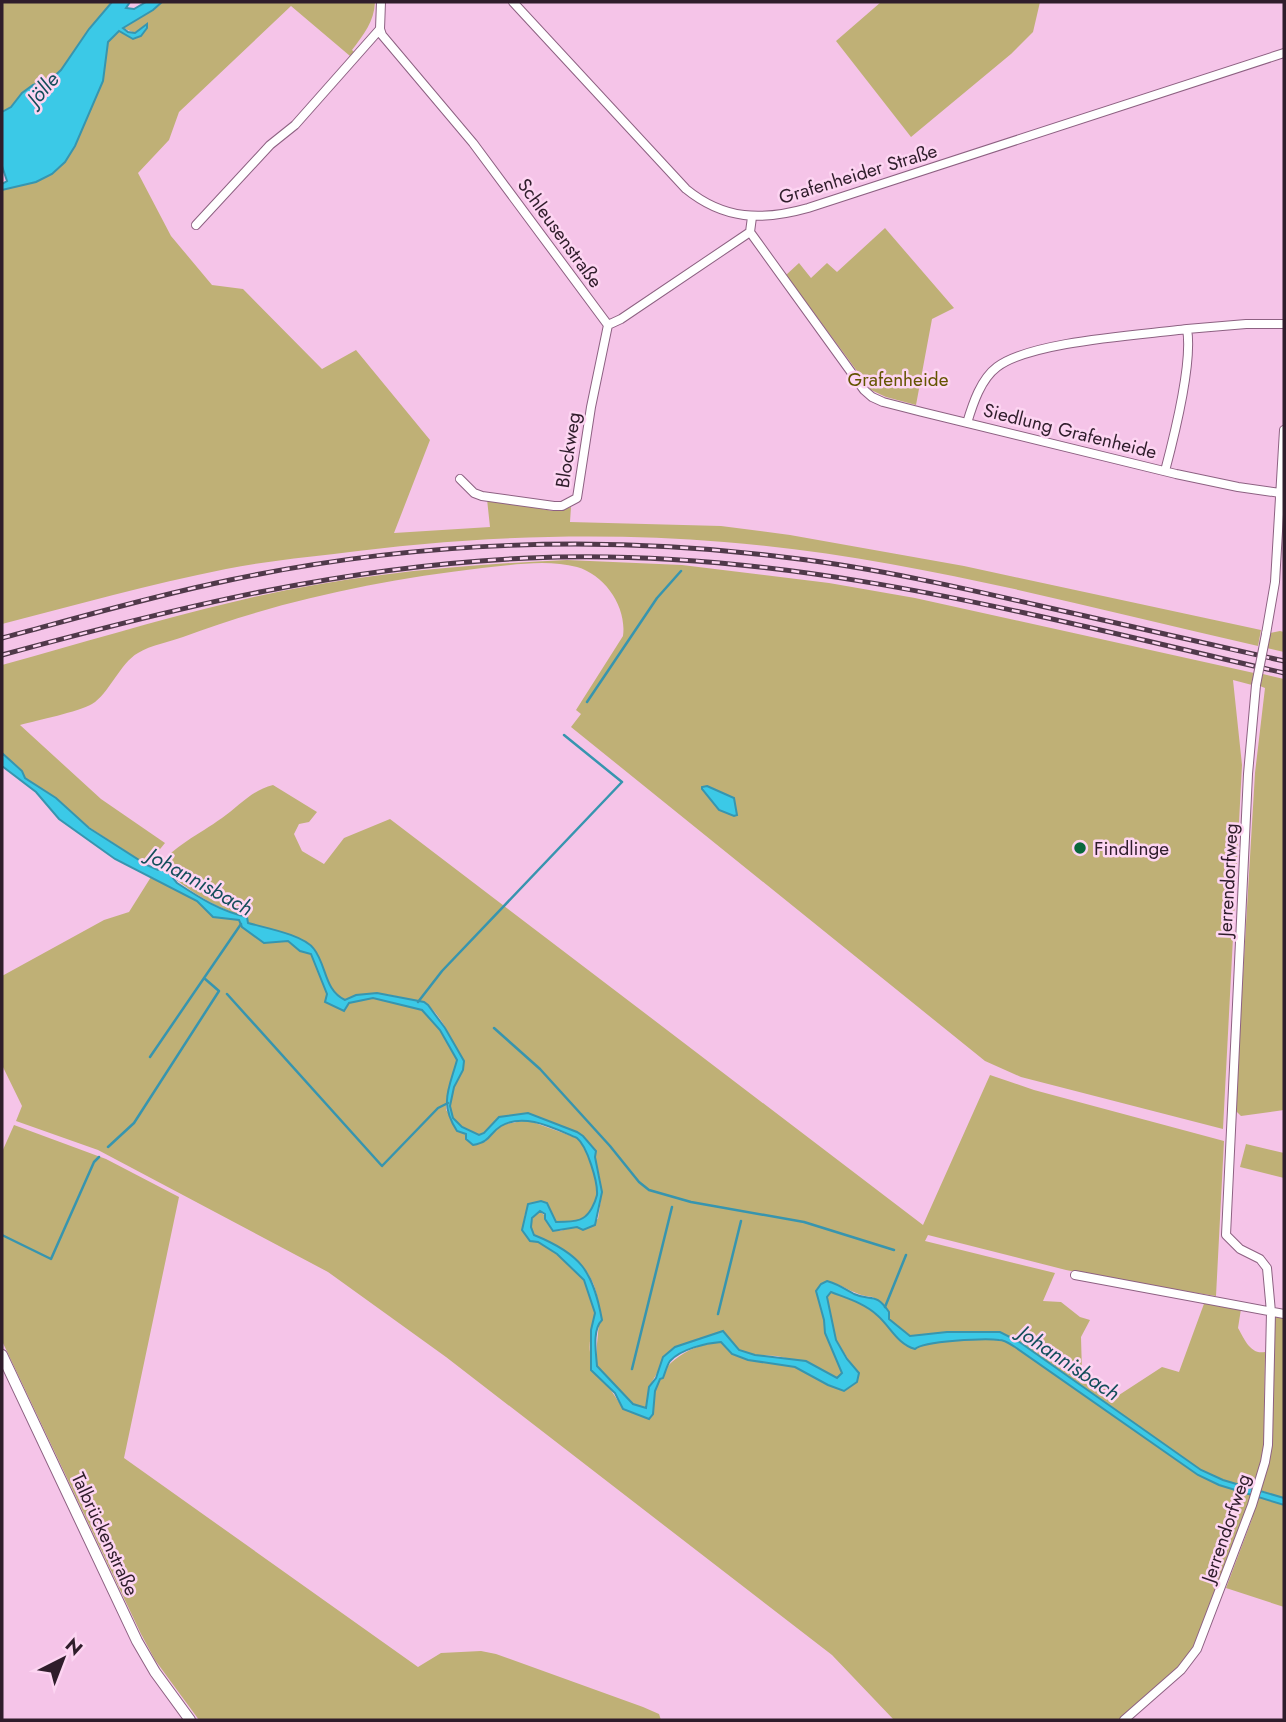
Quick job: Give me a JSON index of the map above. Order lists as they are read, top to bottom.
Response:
{
  "streets": {
    "main road": ["Talbrückenstraße"],
    "street": [
      "Grafenheider Straße",
      "Schleusenstraße",
      "Siedlung Grafenheide",
      "Blockweg",
      "Jerrendorfweg"
    ]
  },
  "crossings": [
    ["Schleusenstraße", "Blockweg"],
    ["Siedlung Grafenheide", "Jerrendorfweg"]
  ],
  "water": ["Jölle", "Johannisbach"],
  "parks": ["Grafenheide"],
  "places": ["Findlinge"],
  "north": "top right"
}
